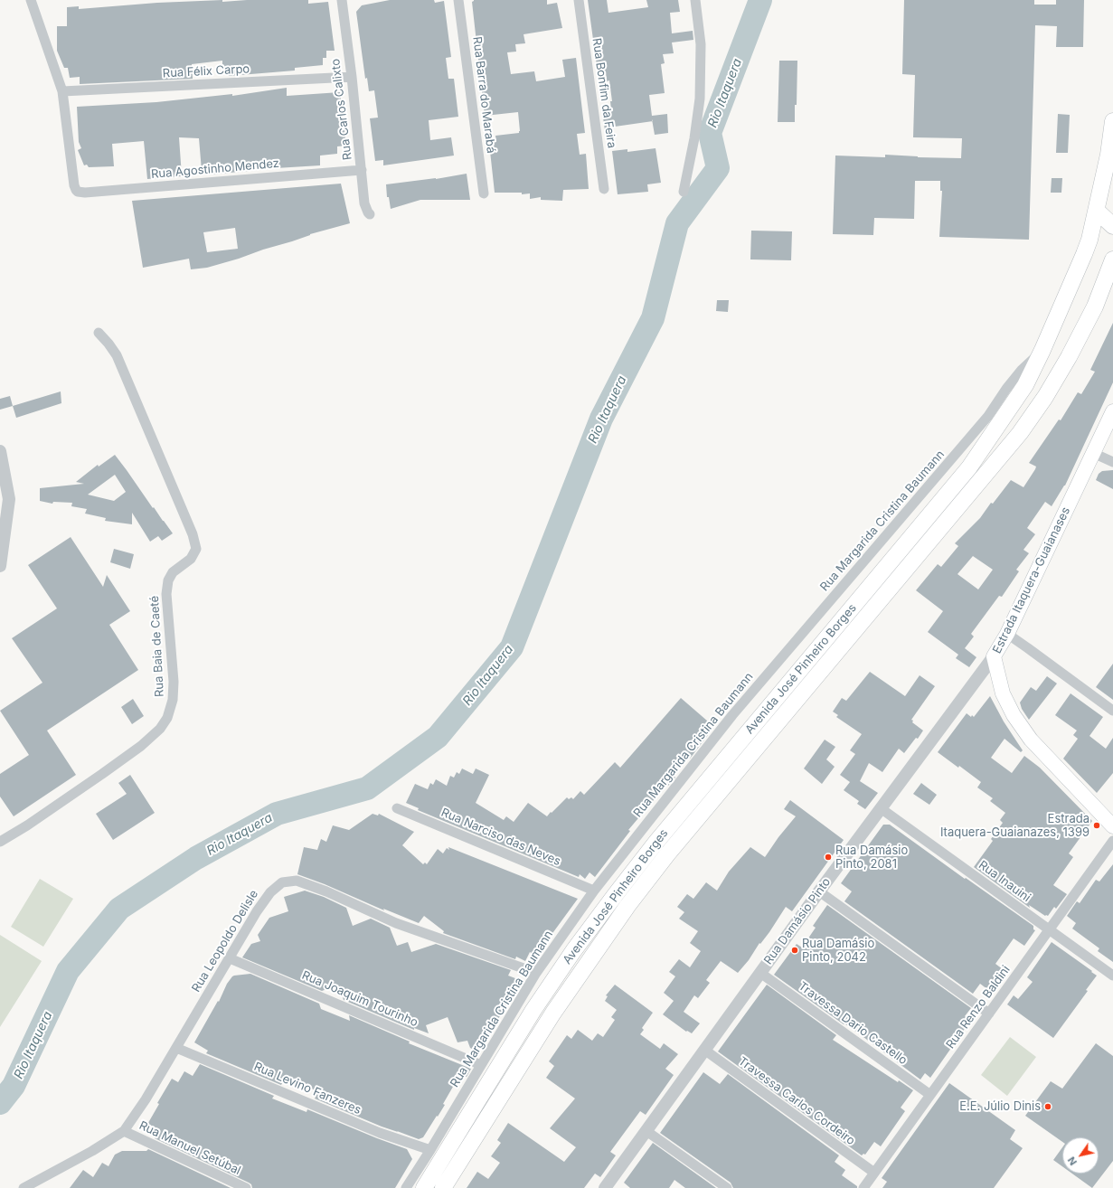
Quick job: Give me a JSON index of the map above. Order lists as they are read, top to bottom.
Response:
{
  "streets": {
    "main road": ["Estrada Itaquera-Guaianases", "Avenida José Pinheiro Borges"],
    "street": [
      "Rua Félix Carpo",
      "Rua Bonfim da Feira",
      "Rua Barra do Marabá",
      "Rua Carlos Calixto",
      "Rua Agostinho Mendez",
      "Rua Margarida Cristina Baumann",
      "Rua Baia de Caeté",
      "Rua Narciso das Neves",
      "Rua Inauini",
      "Rua Damásio Pinto",
      "Rua Leopoldo Delisle",
      "Rua Joaquim Tourinho",
      "Rua Renzo Baldini",
      "Travessa Dario Castello",
      "Rua Levino Fanzeres",
      "Travessa Carlos Cordeiro",
      "Rua Manuel Setúbal"
    ]
  },
  "crossings": [
    ["Rua Félix Carpo", "Rua Carlos Calixto"],
    ["Rua Félix Carpo", "Rua Agostinho Mendez"],
    ["Rua Carlos Calixto", "Rua Agostinho Mendez"],
    ["Rua Margarida Cristina Baumann", "Avenida José Pinheiro Borges"],
    ["Rua Margarida Cristina Baumann", "Rua Narciso das Neves"],
    ["Rua Margarida Cristina Baumann", "Rua Leopoldo Delisle"],
    ["Rua Margarida Cristina Baumann", "Rua Joaquim Tourinho"],
    ["Rua Margarida Cristina Baumann", "Rua Levino Fanzeres"],
    ["Estrada Itaquera-Guaianases", "Rua Damásio Pinto"],
    ["Rua Inauini", "Rua Damásio Pinto"],
    ["Rua Inauini", "Rua Renzo Baldini"],
    ["Rua Damásio Pinto", "Travessa Dario Castello"],
    ["Rua Damásio Pinto", "Travessa Carlos Cordeiro"],
    ["Rua Leopoldo Delisle", "Rua Joaquim Tourinho"],
    ["Rua Leopoldo Delisle", "Rua Levino Fanzeres"],
    ["Rua Leopoldo Delisle", "Rua Manuel Setúbal"],
    ["Rua Renzo Baldini", "Travessa Dario Castello"],
    ["Rua Renzo Baldini", "Travessa Carlos Cordeiro"]
  ],
  "water": ["Rio Itaquera"],
  "places": [
    "Estrada Itaquera-Guaianazes, 1399",
    "Rua Damásio Pinto, 2081",
    "Rua Damásio Pinto, 2042",
    "E.E. Júlio Dinis"
  ],
  "north": "bottom left"
}
